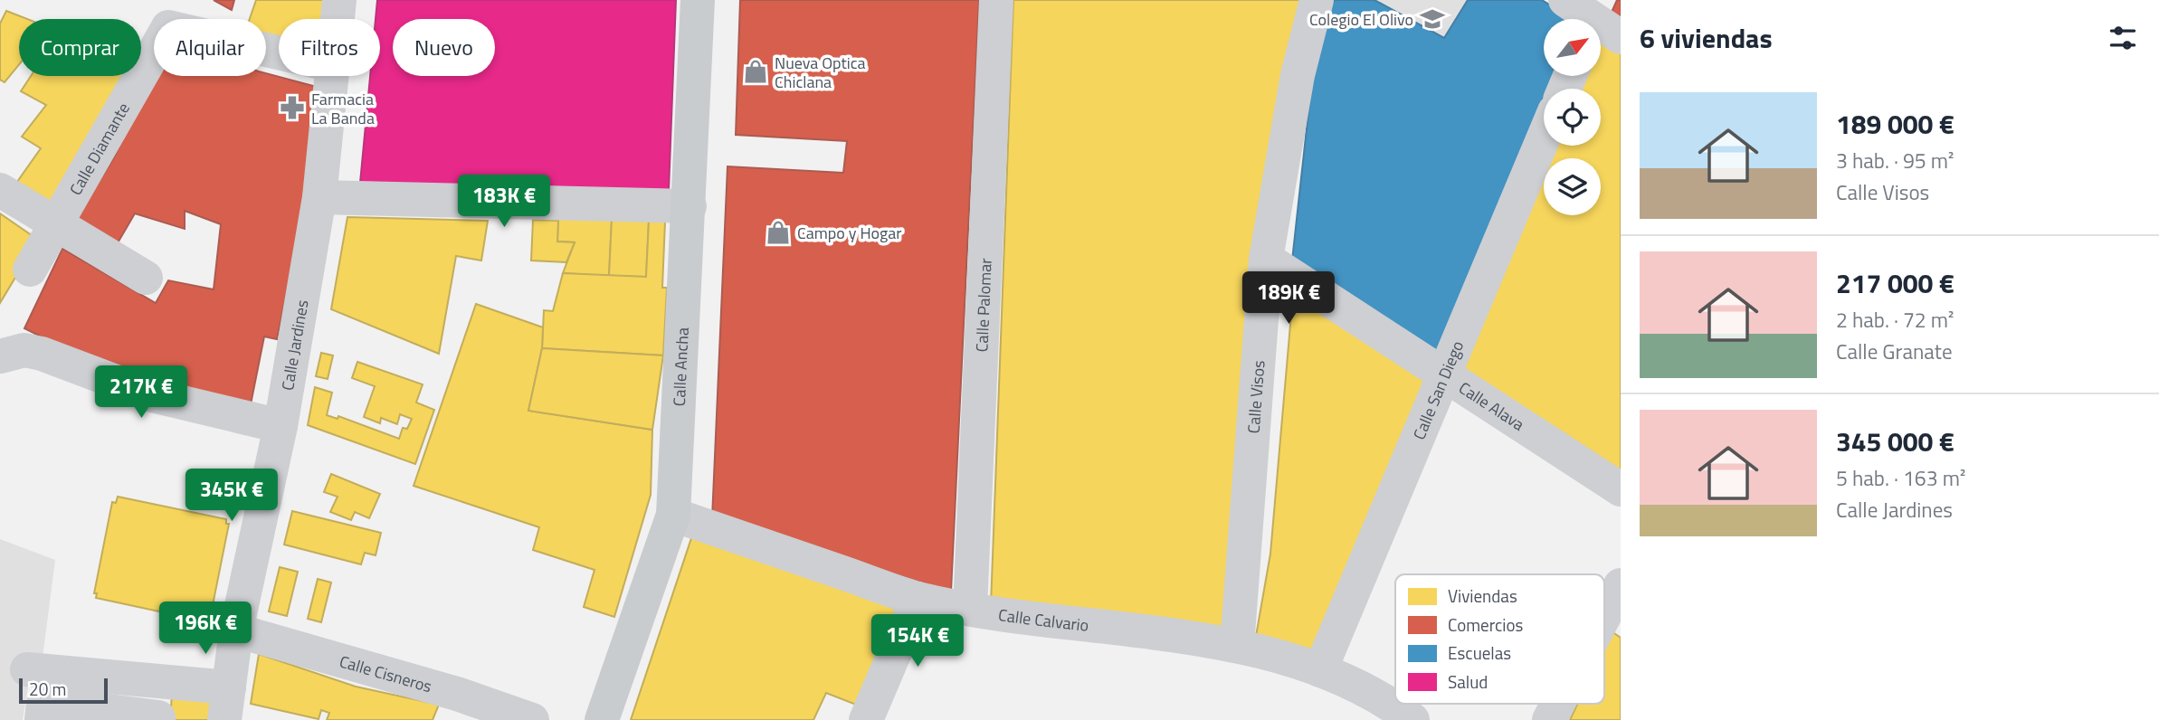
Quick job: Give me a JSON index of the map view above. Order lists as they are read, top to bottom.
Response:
{
  "streets": {
    "main road": ["Calle Ancha"],
    "street": [
      "Calle Diamante",
      "Calle Palomar",
      "Calle Jardines",
      "Calle San Diego",
      "Calle Visos",
      "Calle Alava",
      "Calle Calvario",
      "Calle Cisneros"
    ]
  },
  "crossings": [
    ["Calle Palomar", "Calle Calvario"],
    ["Calle Jardines", "Calle Cisneros"],
    ["Calle Ancha", "Calle Calvario"],
    ["Calle San Diego", "Calle Alava"],
    ["Calle San Diego", "Calle Calvario"],
    ["Calle Visos", "Calle Alava"],
    ["Calle Visos", "Calle Calvario"]
  ],
  "places": {
    "school or university": ["Colegio El Olivo"],
    "shop": ["Nueva Optica Chiclana", "Campo y Hogar"],
    "pharmacy": ["Farmacia La Banda"]
  },
  "legend": [
    "Viviendas",
    "Comercios",
    "Escuelas",
    "Salud"
  ],
  "scale_bar": "20 m",
  "north": "top right",
  "page": {
    "heading": "6 viviendas",
    "chip": [
      "Comprar",
      "Alquilar",
      "Filtros",
      "Nuevo"
    ],
    "list": [
      {
        "name": "189 000 €",
        "note": "3 hab. · 95 m² · Calle Visos"
      },
      {
        "name": "217 000 €",
        "note": "2 hab. · 72 m² · Calle Granate"
      },
      {
        "name": "345 000 €",
        "note": "5 hab. · 163 m² · Calle Jardines"
      }
    ],
    "price": [
      "183K €",
      "189K €",
      "217K €",
      "345K €",
      "196K €",
      "154K €"
    ],
    "scale": "20 m"
  }
}
